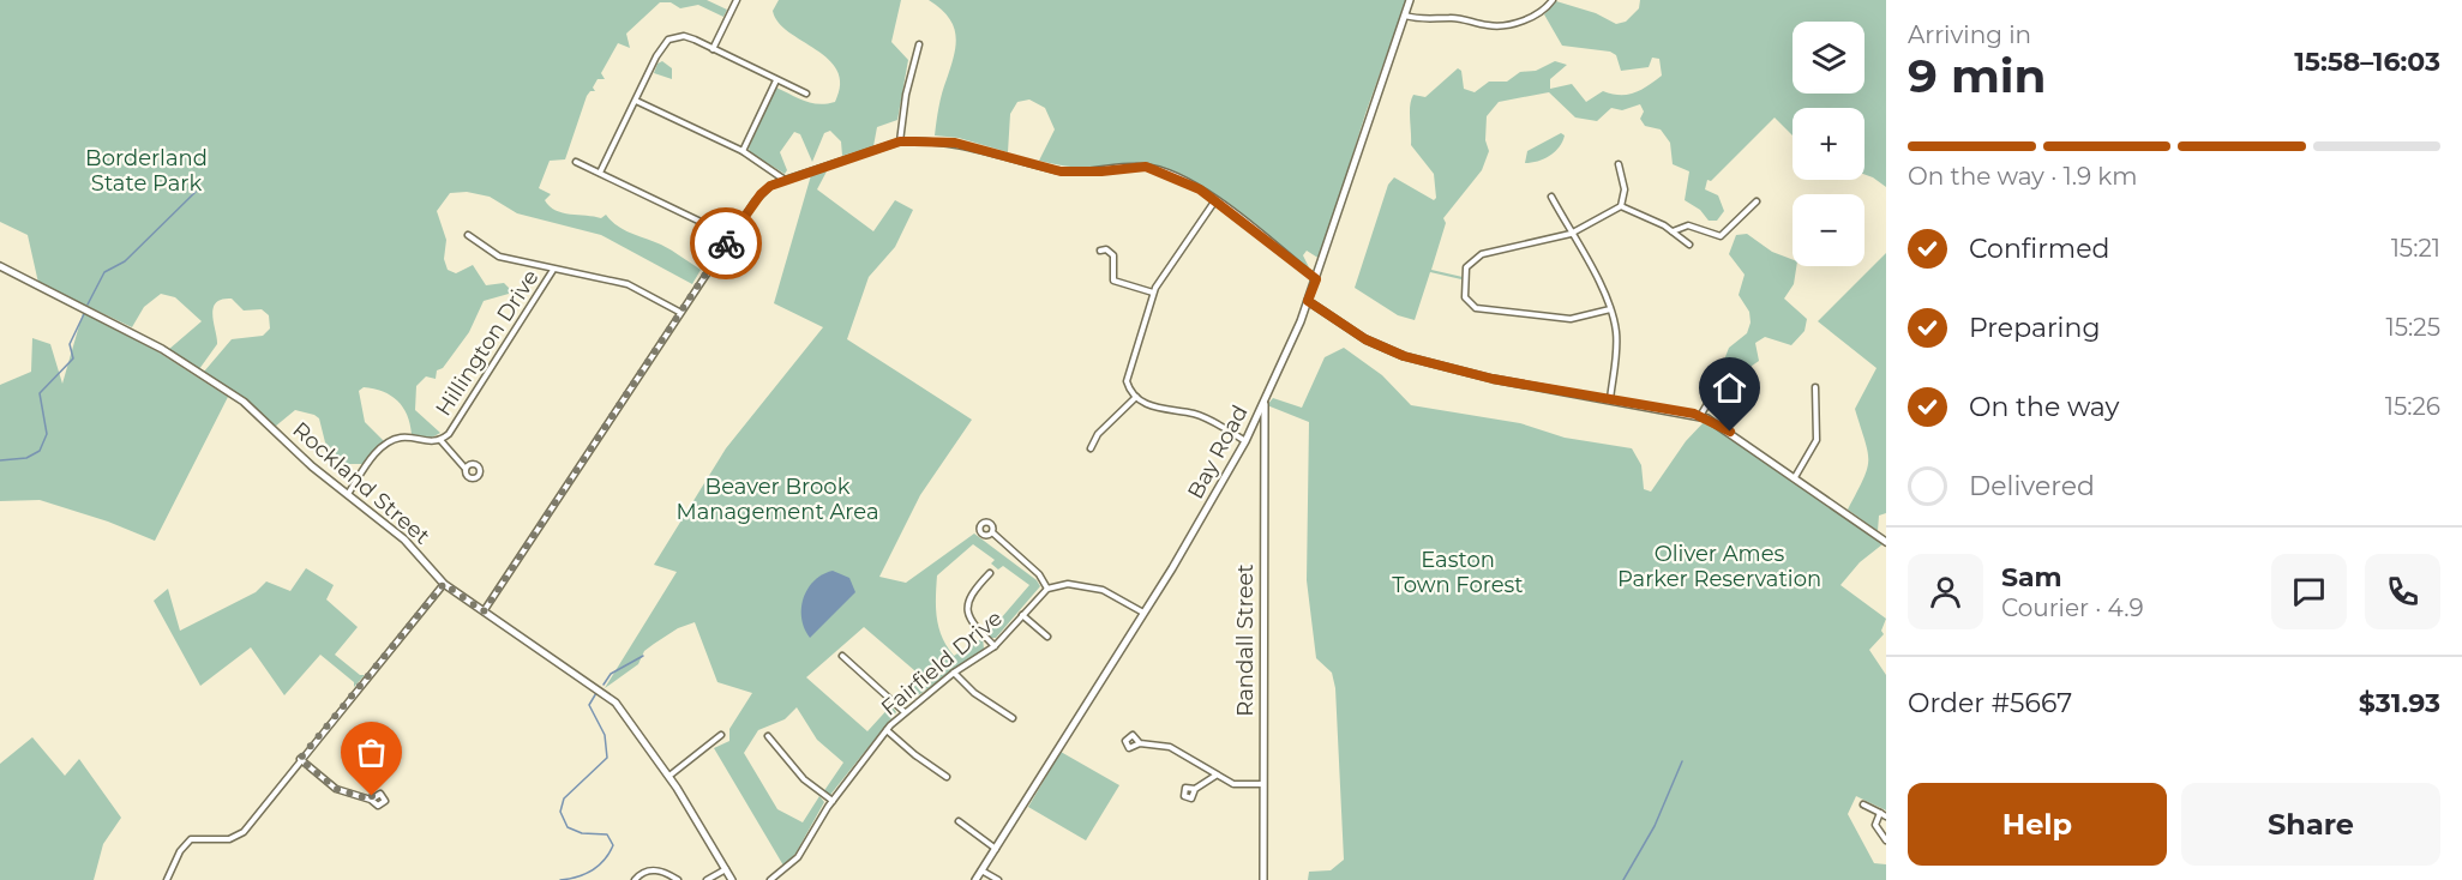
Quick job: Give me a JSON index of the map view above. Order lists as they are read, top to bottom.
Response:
{
  "streets": {
    "street": [
      "Hillington Drive",
      "Bay Road",
      "Rockland Street",
      "Randall Street",
      "Fairfield Drive"
    ]
  },
  "crossings": [
    ["Hillington Drive", "Rockland Street"],
    ["Bay Road", "Randall Street"]
  ],
  "parks": [
    "Borderland State Park",
    "Beaver Brook Management Area",
    "Oliver Ames Parker Reservation",
    "Easton Town Forest"
  ],
  "page": {
    "heading": ["9 min", "Arriving in", "15:58–16:03"],
    "panel": [
      "Sam",
      "Courier · 4.9",
      "Order #5667",
      "$31.93"
    ],
    "map_buttons": ["+", "−"],
    "bar": "On the way · 1.9 km",
    "list": [
      ["Confirmed", "15:21"],
      ["Preparing", "15:25"],
      ["On the way", "15:26"],
      "Delivered"
    ],
    "buttons": ["Help", "Share"]
  }
}
